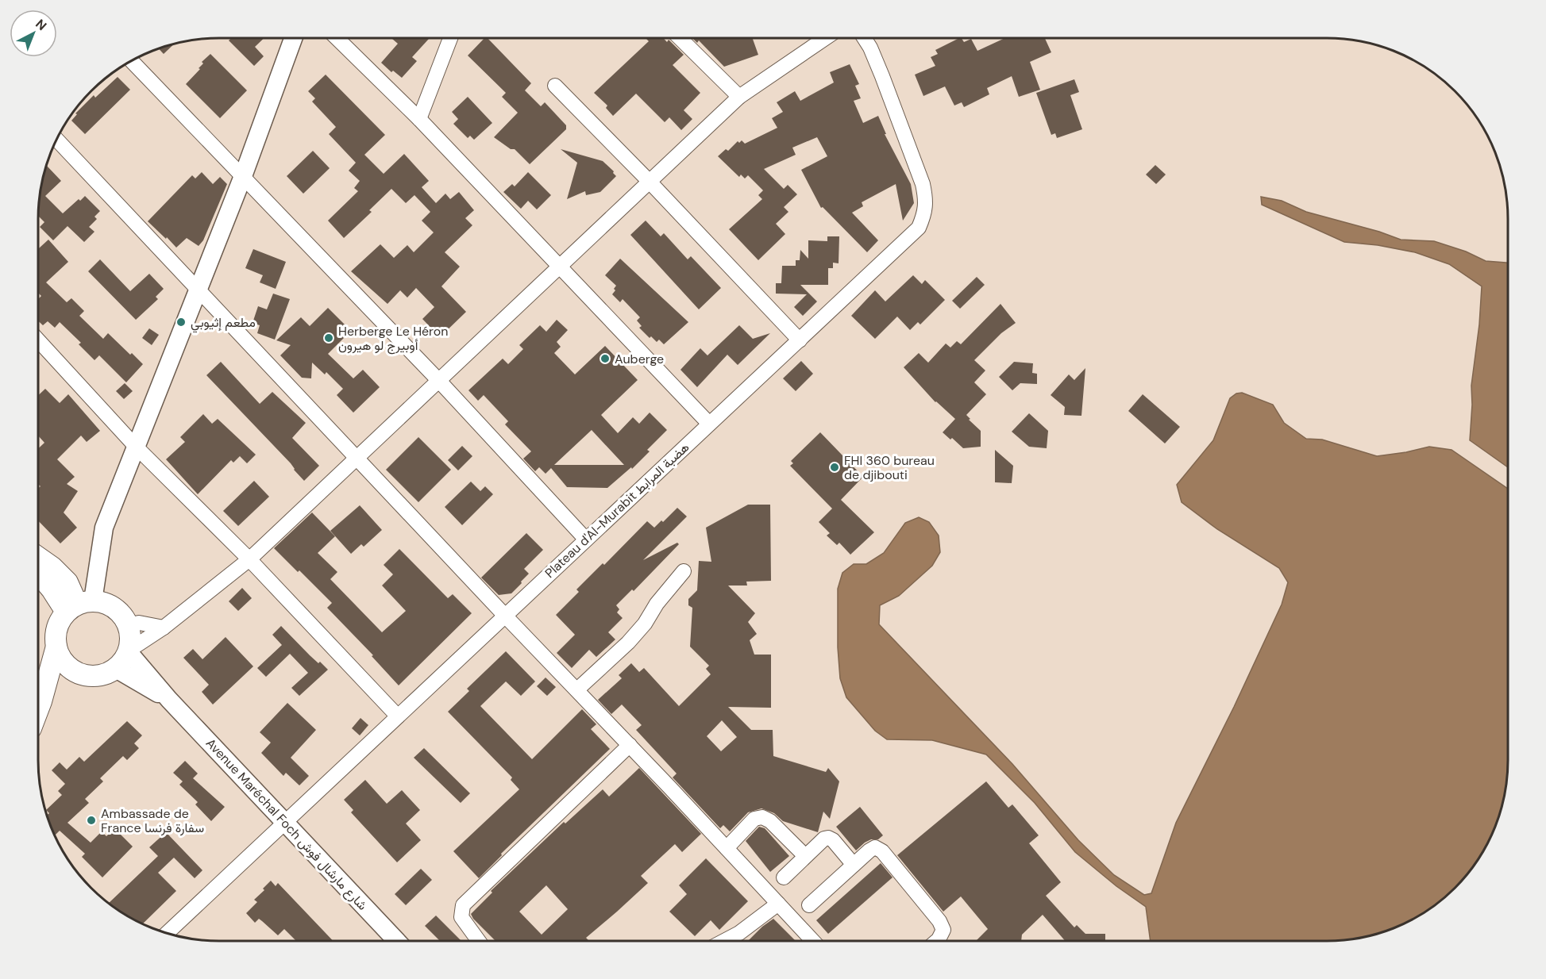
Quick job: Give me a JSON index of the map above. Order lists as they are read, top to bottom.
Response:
{
  "streets": {
    "street": ["Plateau d'Al-Murabit هضبة المرابط", "Avenue Maréchal Foch شارع مارشال فوش"]
  },
  "crossings": [
    ["Plateau d'Al-Murabit هضبة المرابط", "Avenue Maréchal Foch شارع مارشال فوش"]
  ],
  "places": [
    "مطعم إثيوبي",
    "Herberge Le Héron أوبيرج لو هيرون",
    "Auberge",
    "FHI 360 bureau de djibouti",
    "Ambassade de France سفارة فرنسا"
  ],
  "north": "top right"
}
